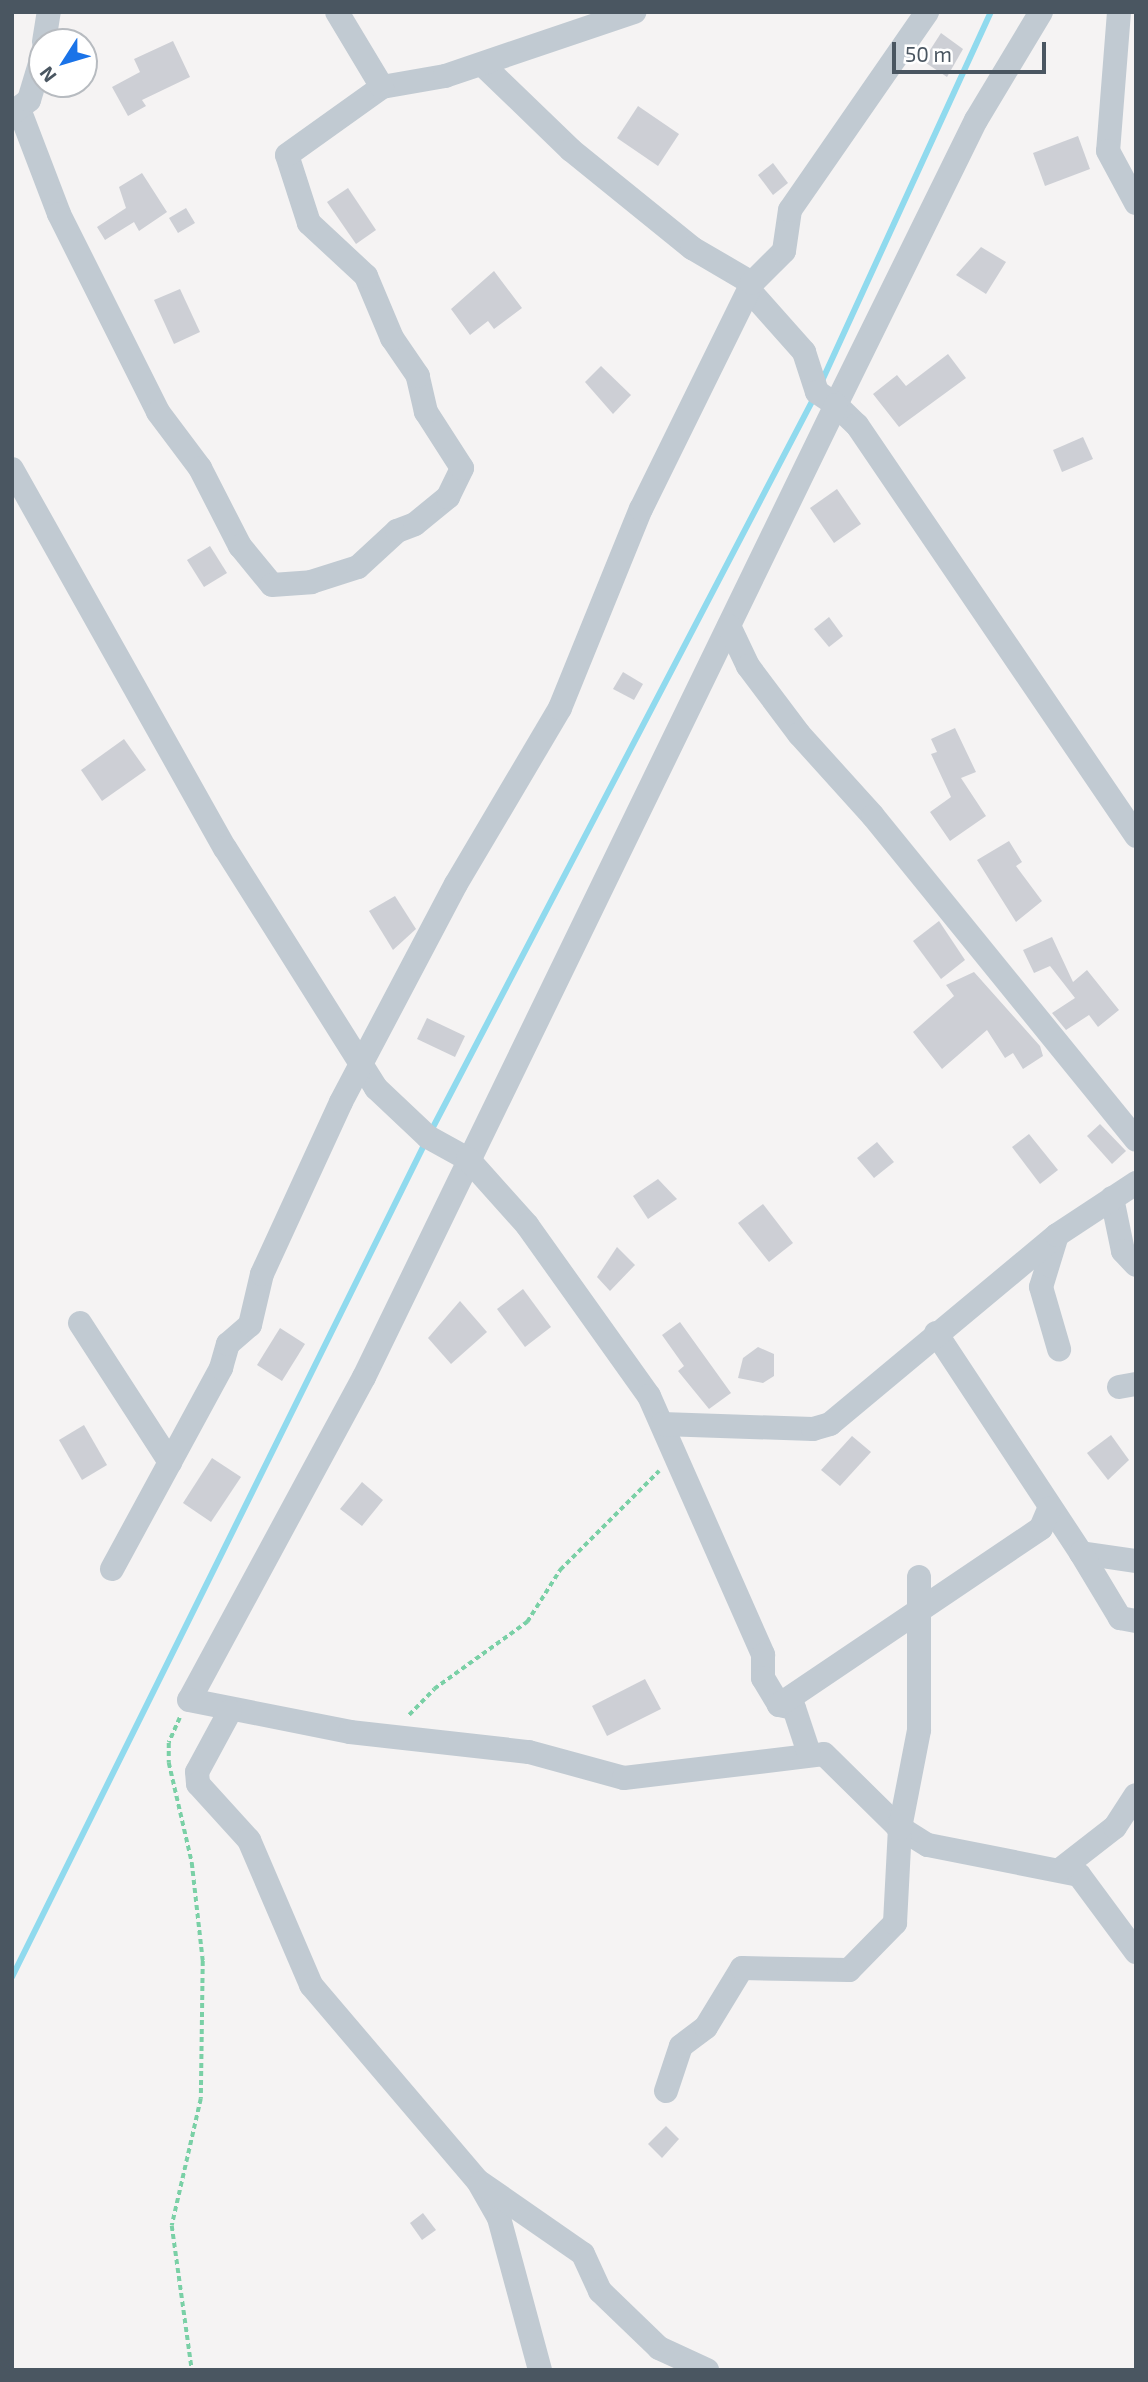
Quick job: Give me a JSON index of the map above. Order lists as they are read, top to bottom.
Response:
{
  "scale_bar": "50 m",
  "north": "bottom left"
}
